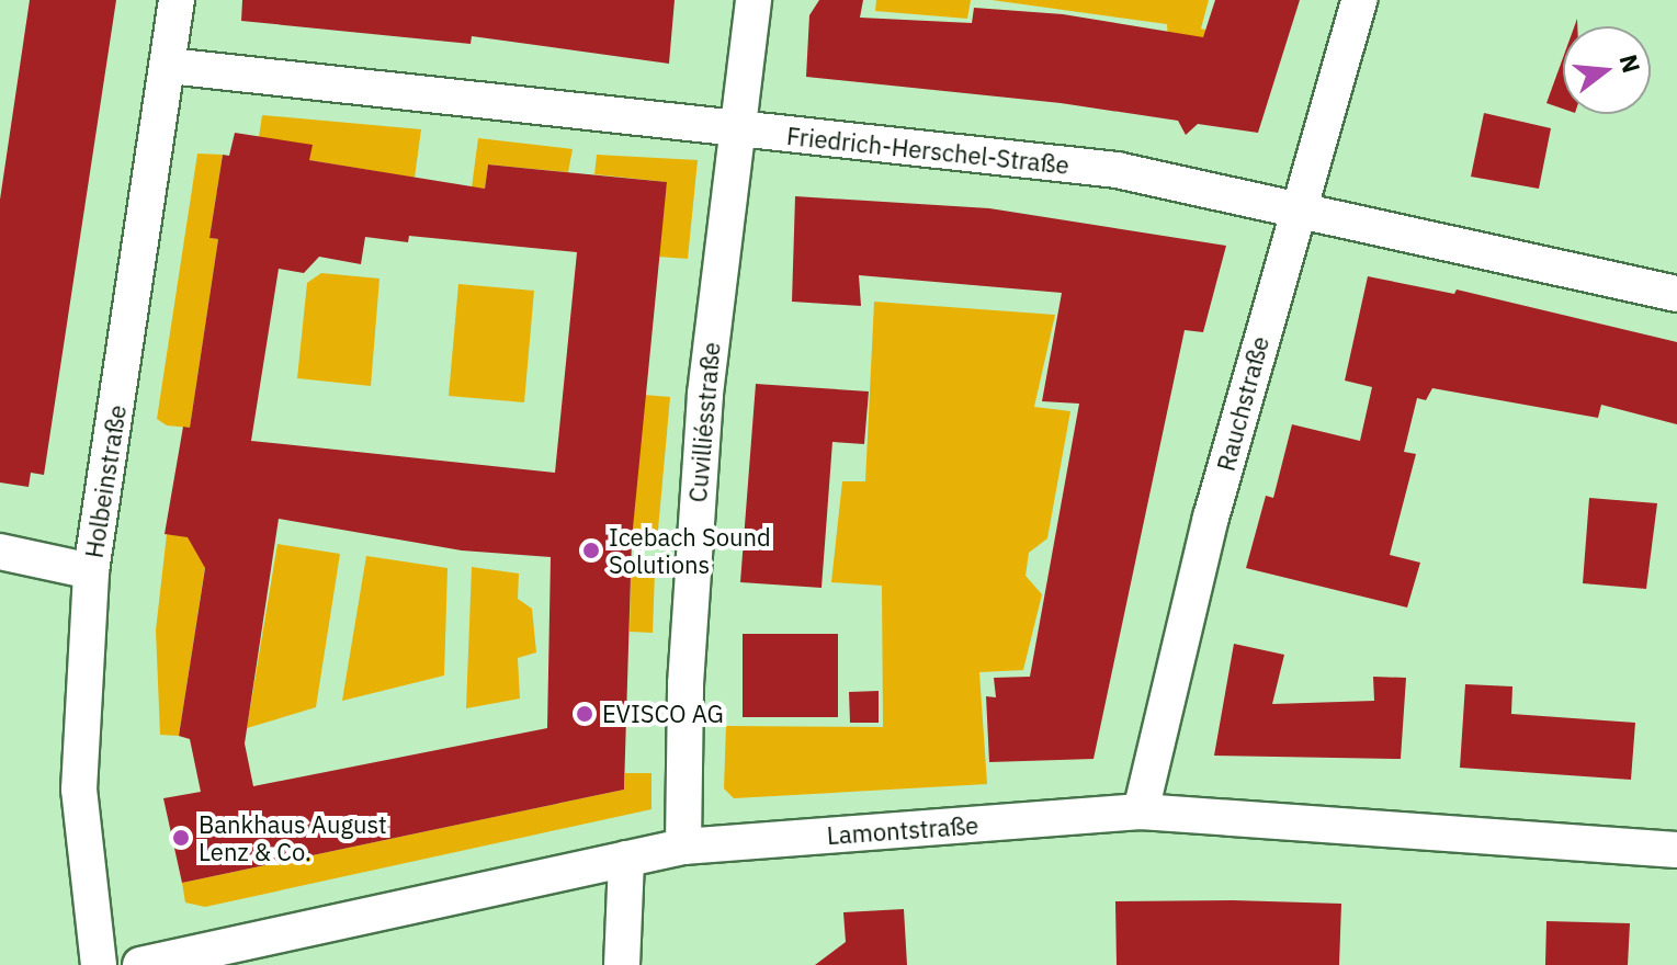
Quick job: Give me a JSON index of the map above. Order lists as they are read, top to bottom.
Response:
{
  "streets": {
    "street": [
      "Friedrich-Herschel-Straße",
      "Rauchstraße",
      "Cuvilliésstraße",
      "Holbeinstraße",
      "Lamontstraße"
    ]
  },
  "crossings": [
    ["Friedrich-Herschel-Straße", "Rauchstraße"],
    ["Friedrich-Herschel-Straße", "Cuvilliésstraße"],
    ["Friedrich-Herschel-Straße", "Holbeinstraße"],
    ["Rauchstraße", "Lamontstraße"],
    ["Cuvilliésstraße", "Lamontstraße"]
  ],
  "places": ["Icebach Sound Solutions", "EVISCO AG", "Bankhaus August Lenz & Co."],
  "north": "right"
}
